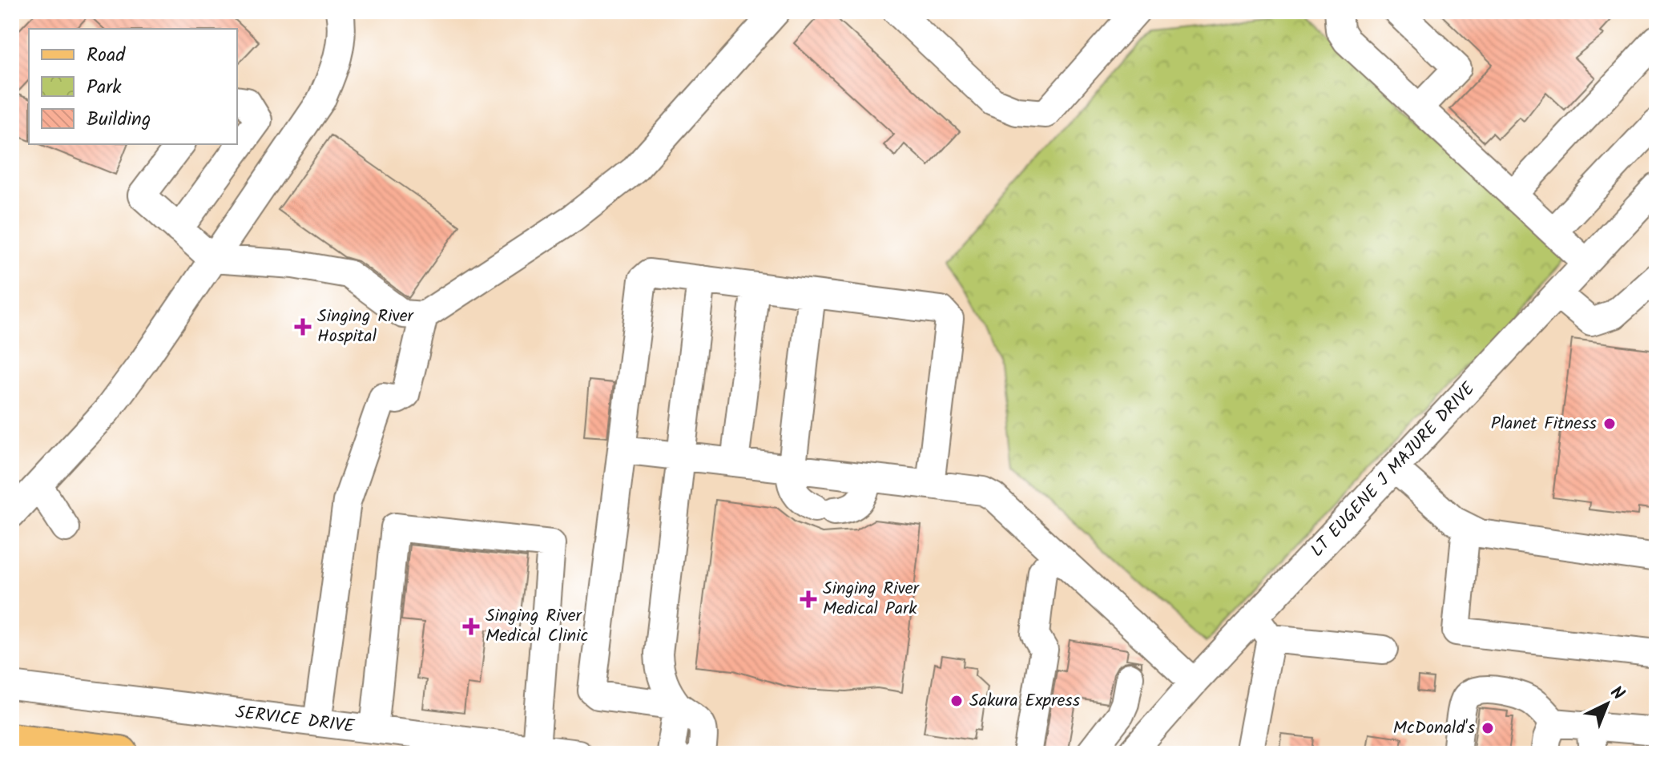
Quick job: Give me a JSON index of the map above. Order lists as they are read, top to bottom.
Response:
{
  "streets": {
    "street": ["LT EUGENE J MAJURE DRIVE", "SERVICE DRIVE"]
  },
  "places": {
    "health": ["Singing River Hospital", "Singing River Medical Park", "Singing River Medical Clinic"],
    "other": ["Planet Fitness", "Sakura Express", "McDonald's"]
  },
  "legend": ["Road", "Park", "Building"],
  "north": "top right"
}
